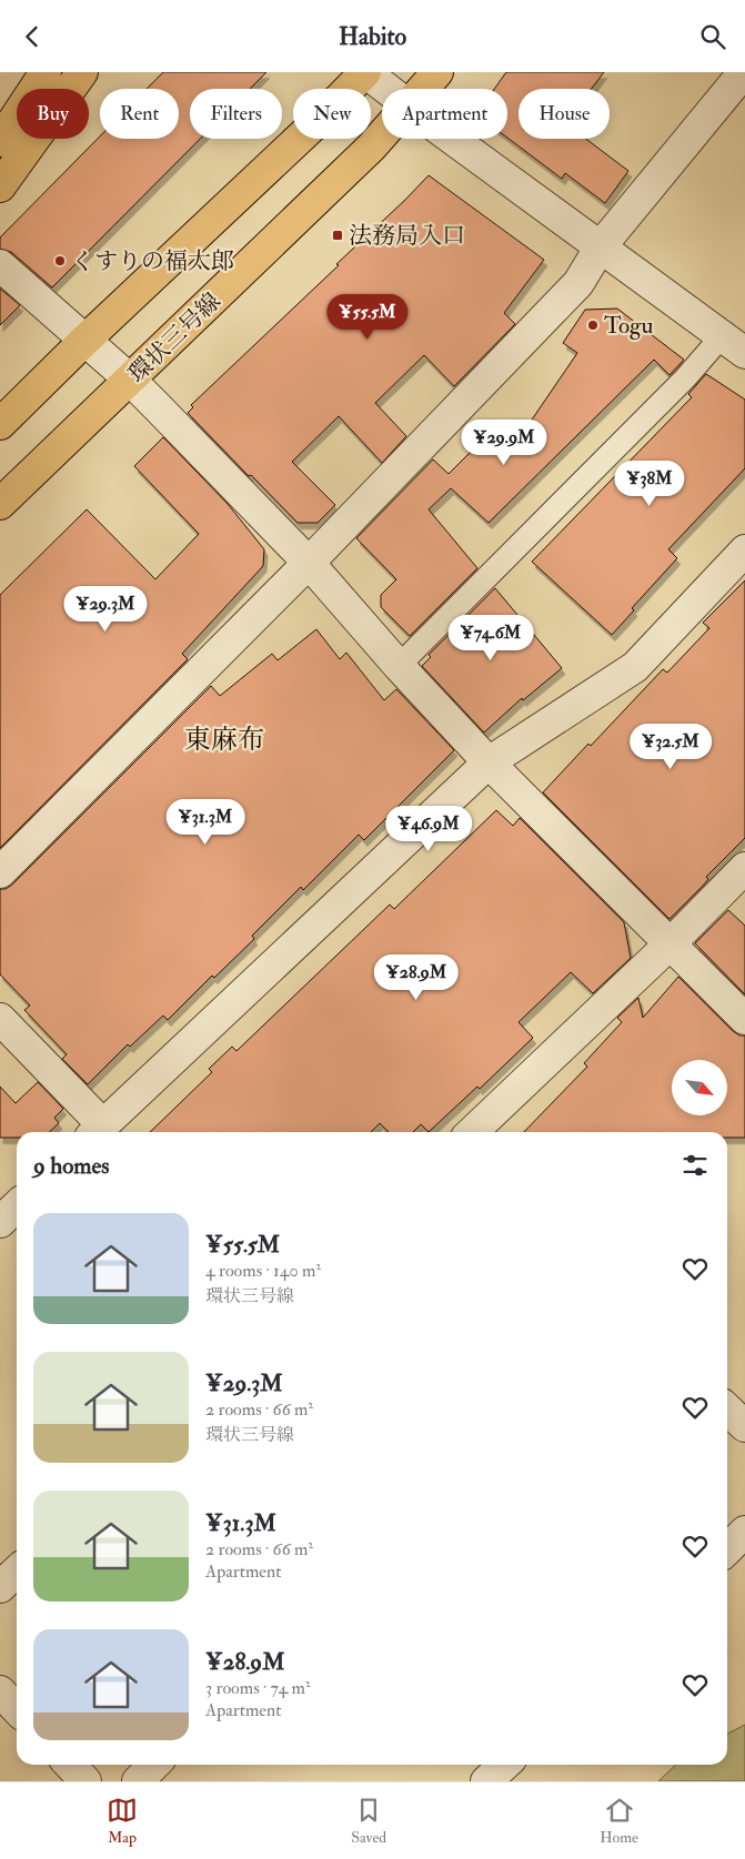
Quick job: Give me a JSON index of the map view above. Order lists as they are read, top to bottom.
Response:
{
  "streets": {
    "main road": ["環状三号線"]
  },
  "districts": ["東麻布"],
  "places": {
    "transit": ["法務局入口"],
    "other": ["くすりの福太郎", "Togu"]
  },
  "north": "bottom right",
  "page": {
    "header": "Habito",
    "chip": [
      "Buy",
      "Rent",
      "Filters",
      "New",
      "Apartment",
      "House"
    ],
    "price": [
      "¥55.5M",
      "¥29.9M",
      "¥38M",
      "¥29.3M",
      "¥74.6M",
      "¥32.5M",
      "¥31.3M",
      "¥46.9M",
      "¥28.9M"
    ],
    "heading": "9 homes",
    "list": [
      {
        "name": "¥55.5M",
        "note": "4 rooms · 140 m² · 環状三号線"
      },
      {
        "name": "¥29.3M",
        "note": "2 rooms · 66 m² · 環状三号線"
      },
      {
        "name": "¥31.3M",
        "note": "2 rooms · 66 m² · Apartment"
      },
      {
        "name": "¥28.9M",
        "note": "3 rooms · 74 m² · Apartment"
      }
    ],
    "tabs": ["Map", "Saved", "Home"]
  }
}
